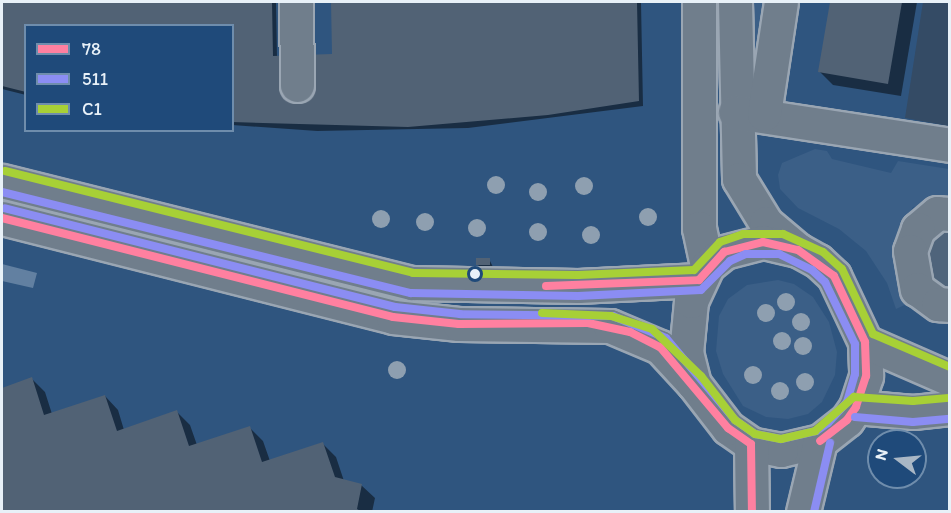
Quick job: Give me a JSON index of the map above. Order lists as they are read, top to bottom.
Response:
{
  "lines": ["transit line C1", "transit line 511", "transit line 78"],
  "legend": ["78", "511", "C1"],
  "north": "left"
}
